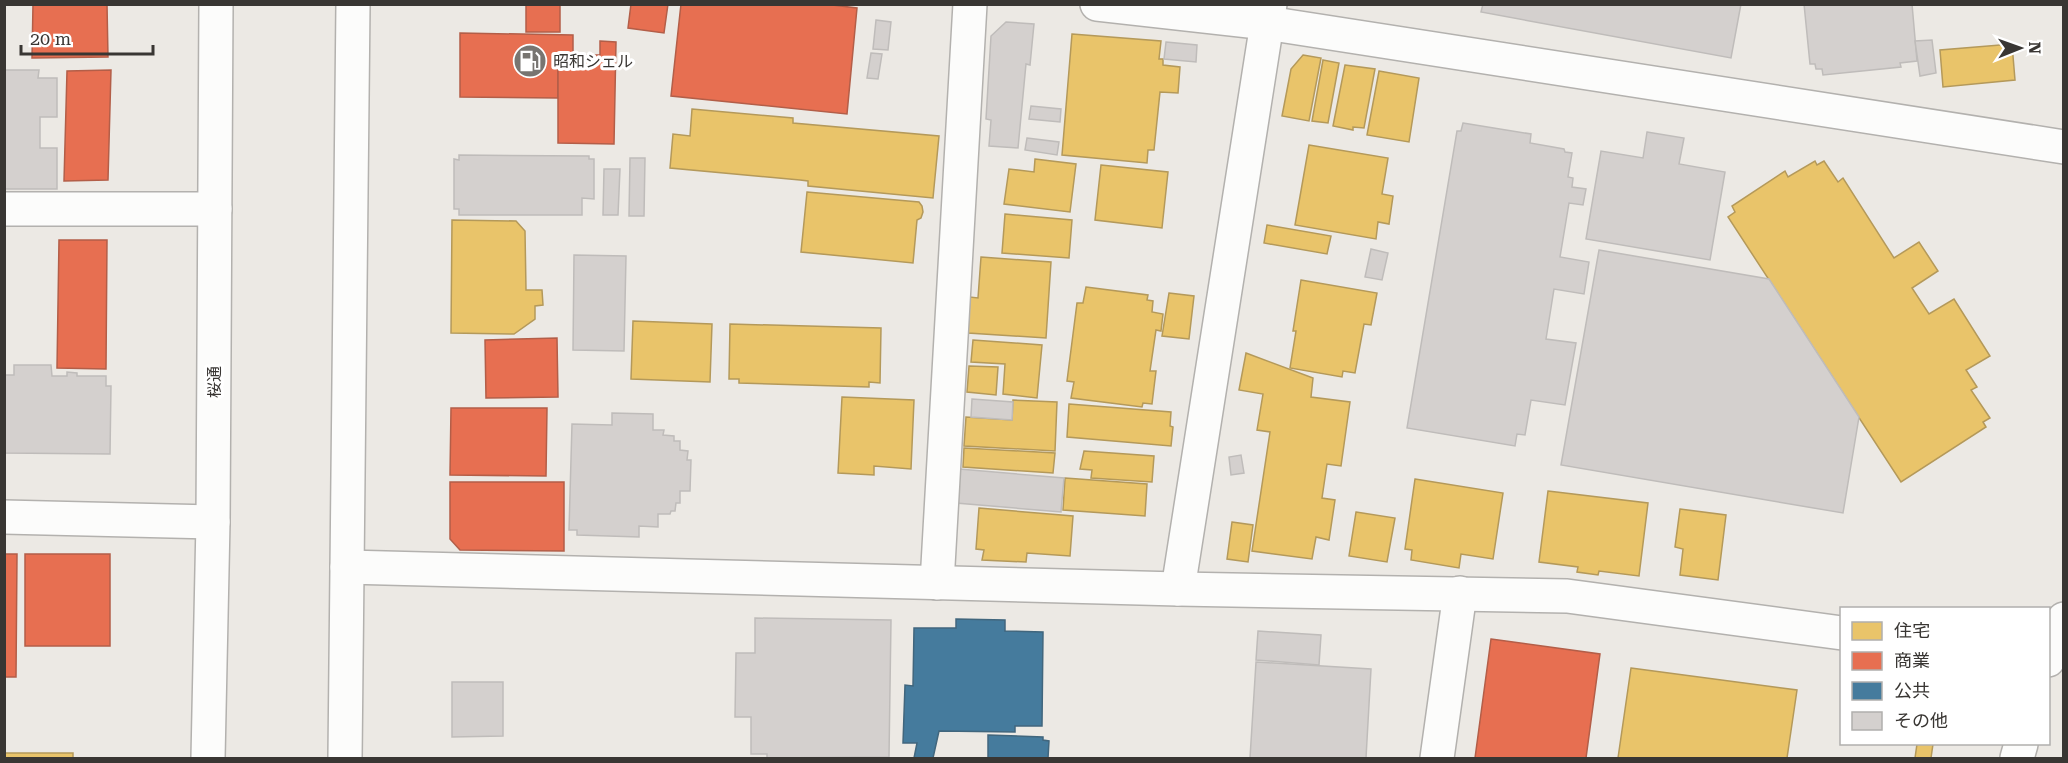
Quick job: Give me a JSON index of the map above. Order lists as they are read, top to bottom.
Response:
{
  "streets": {
    "street": ["桜通"]
  },
  "places": {
    "fuel station": ["昭和シェル"]
  },
  "legend": [
    "住宅",
    "商業",
    "公共",
    "その他"
  ],
  "scale_bar": "20 m",
  "north": "right"
}
